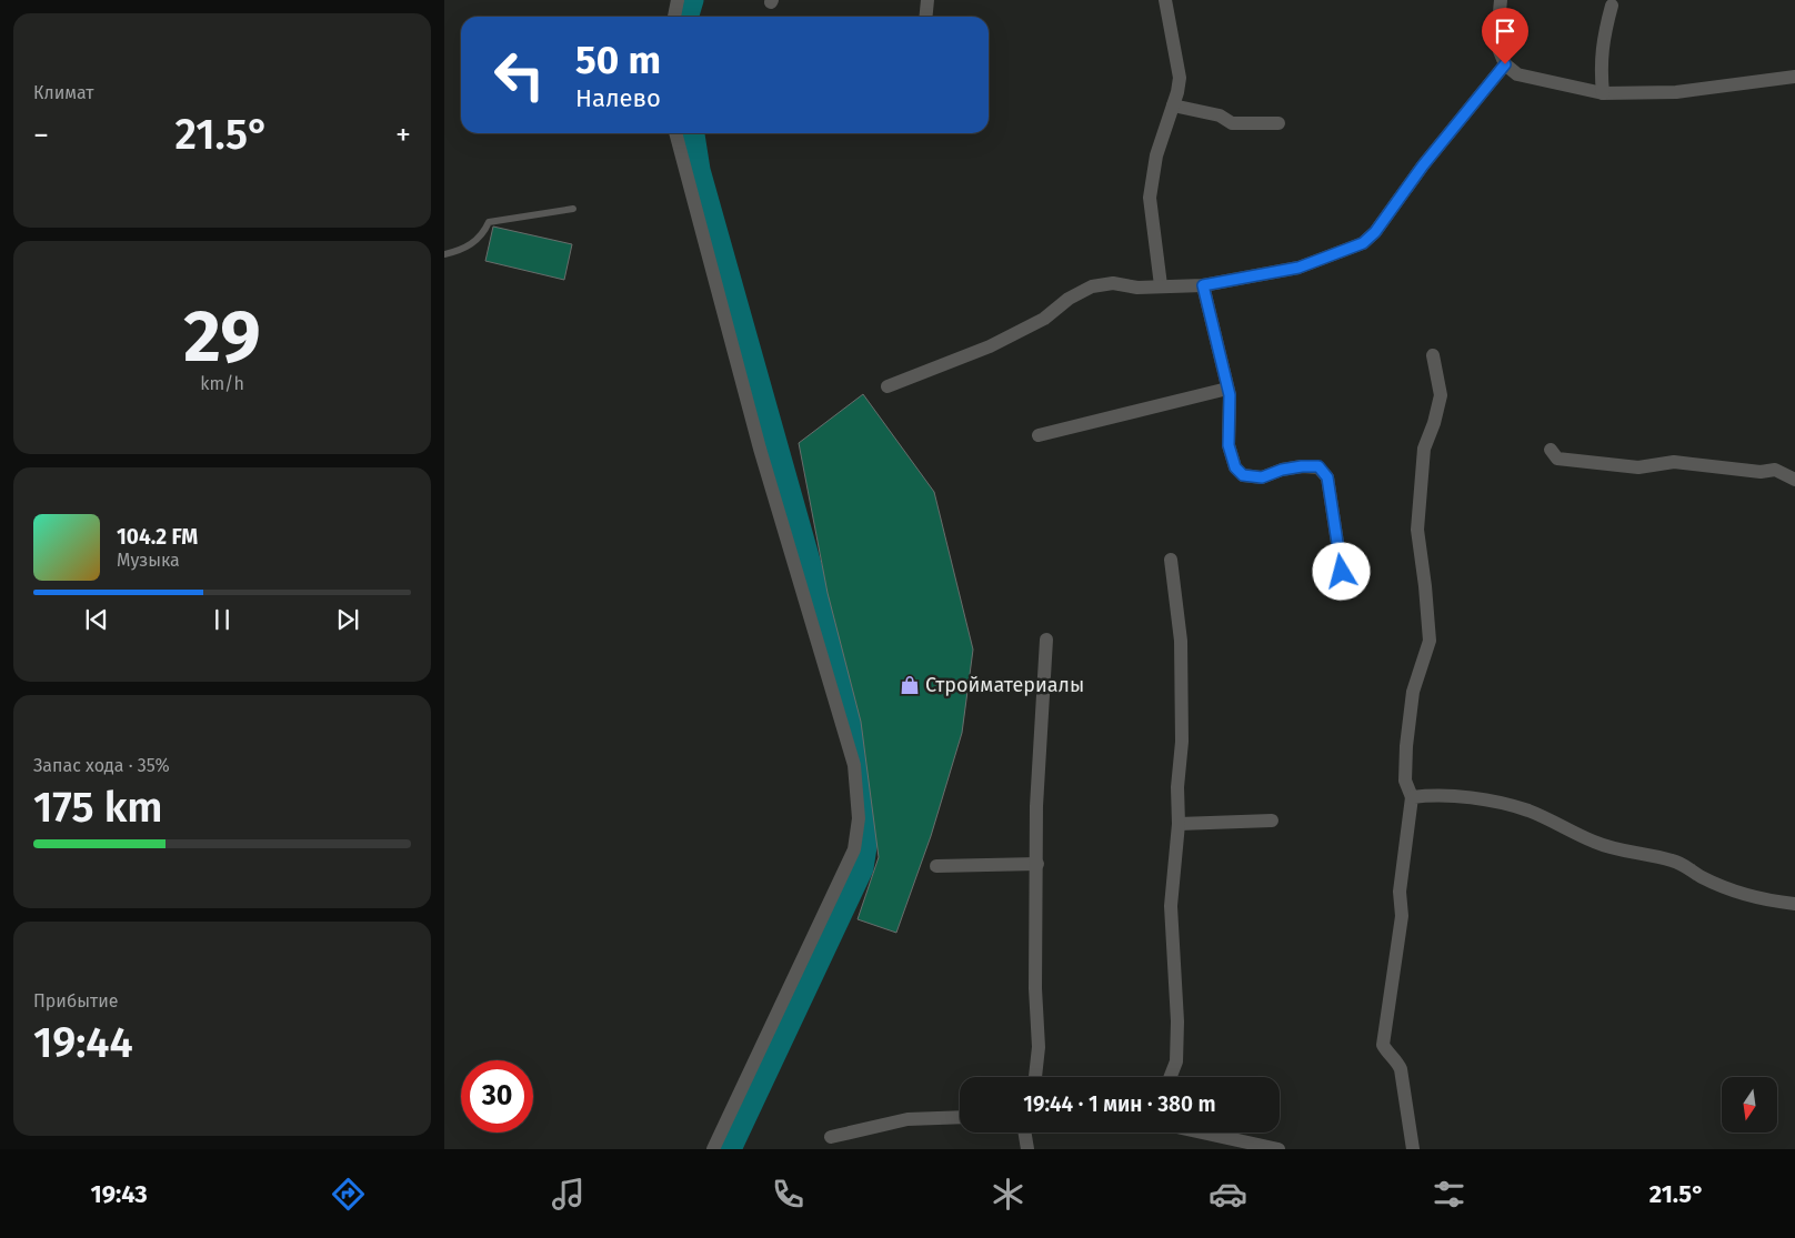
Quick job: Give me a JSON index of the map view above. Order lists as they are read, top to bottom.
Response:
{
  "places": {
    "shop": ["Стройматериалы"]
  },
  "north": "bottom",
  "page": {
    "tile": [
      "Климат",
      ["29", "km/h"],
      ["Запас хода · 35%", "175 km"],
      ["Прибытие", "19:44"]
    ],
    "turn": ["50 m", "Налево"],
    "heat": ["−", "21.5°", "+"],
    "song": ["104.2 FM", "Музыка"],
    "limit": "30",
    "trip": "19:44 · 1 мин · 380 m",
    "tabs": ["19:43", "21.5°"]
  }
}
